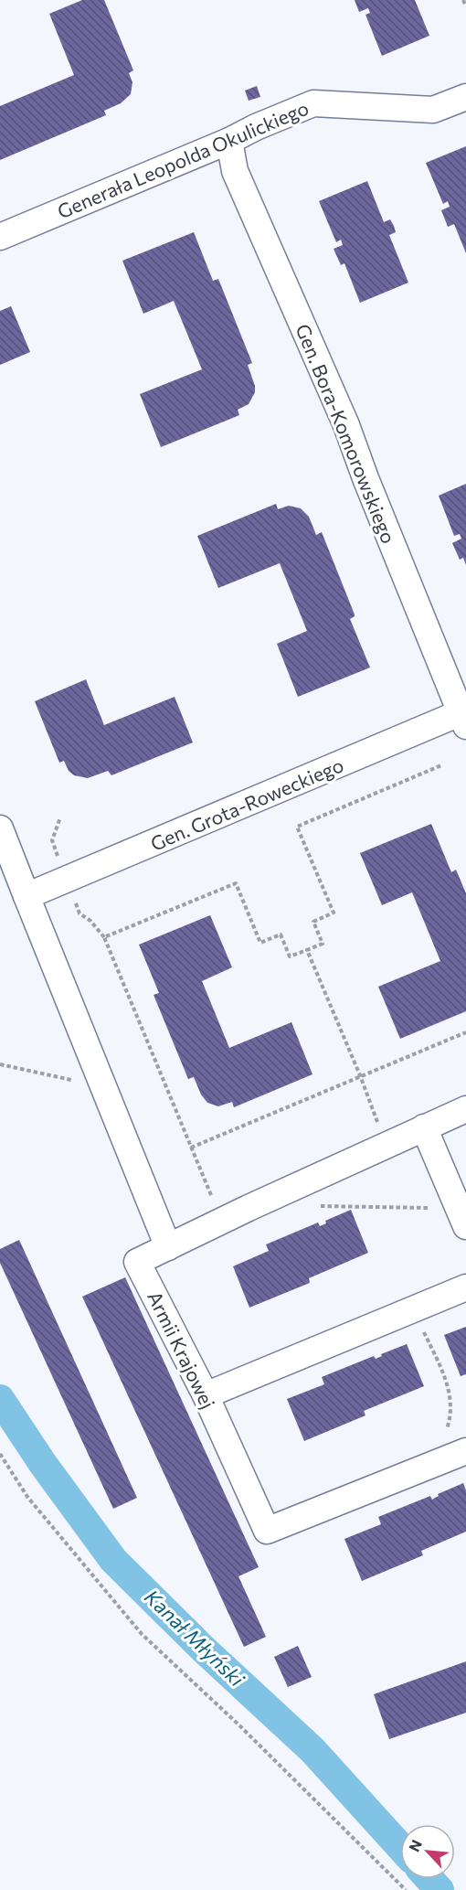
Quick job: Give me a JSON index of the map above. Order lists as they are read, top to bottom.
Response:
{
  "streets": {
    "street": [
      "Generała Leopolda Okulickiego",
      "Gen. Bora-Komorowskiego",
      "Gen. Grota-Roweckiego",
      "Armii Krajowej"
    ]
  },
  "crossings": [
    ["Generała Leopolda Okulickiego", "Gen. Bora-Komorowskiego"],
    ["Gen. Bora-Komorowskiego", "Gen. Grota-Roweckiego"]
  ],
  "water": ["Kanał Młyński"],
  "north": "top left"
}
